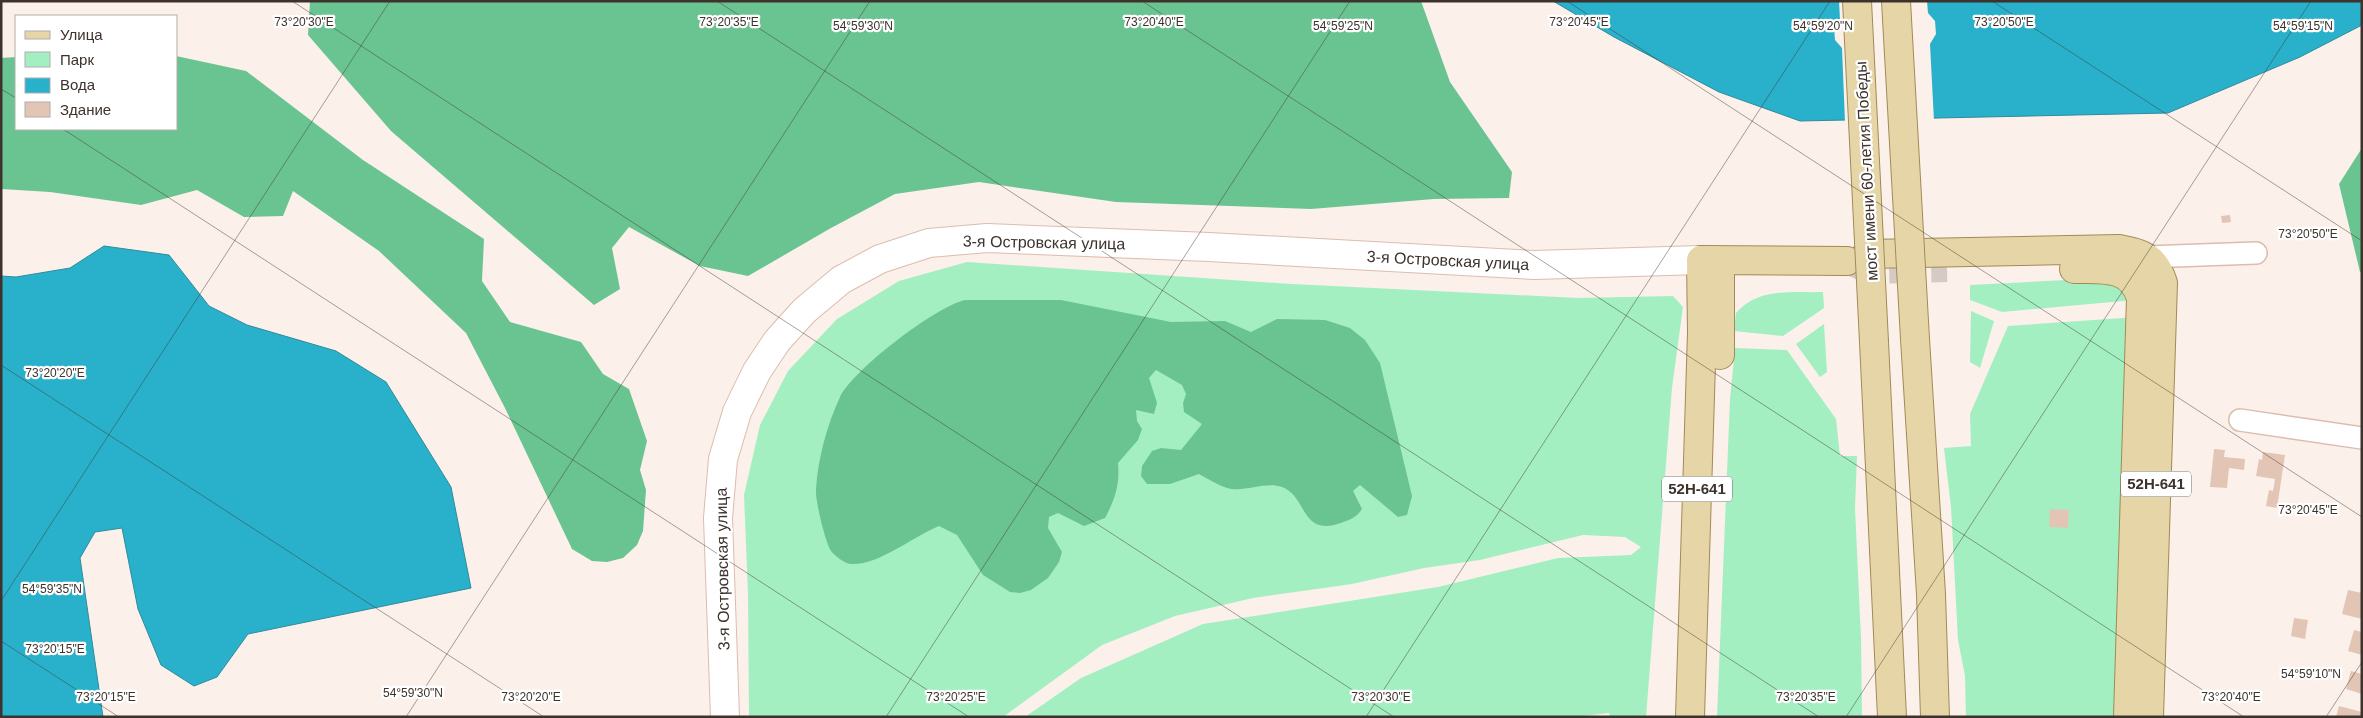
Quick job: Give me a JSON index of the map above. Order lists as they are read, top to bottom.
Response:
{
  "streets": {
    "main road": ["мост имени 60-летия Победы", "3-я Островская улица", "52Н-641"]
  },
  "crossings": [
    ["3-я Островская улица", "52Н-641"]
  ],
  "legend": [
    "Улица",
    "Парк",
    "Вода",
    "Здание"
  ],
  "coordinates": [
    "73°20'30\"E",
    "73°20'35\"E",
    "73°20'40\"E",
    "73°20'45\"E",
    "73°20'50\"E",
    "54°59'30\"N",
    "54°59'25\"N",
    "54°59'20\"N",
    "54°59'15\"N",
    "73°20'20\"E",
    "54°59'35\"N",
    "73°20'15\"E",
    "54°59'10\"N",
    "73°20'25\"E"
  ]
}
